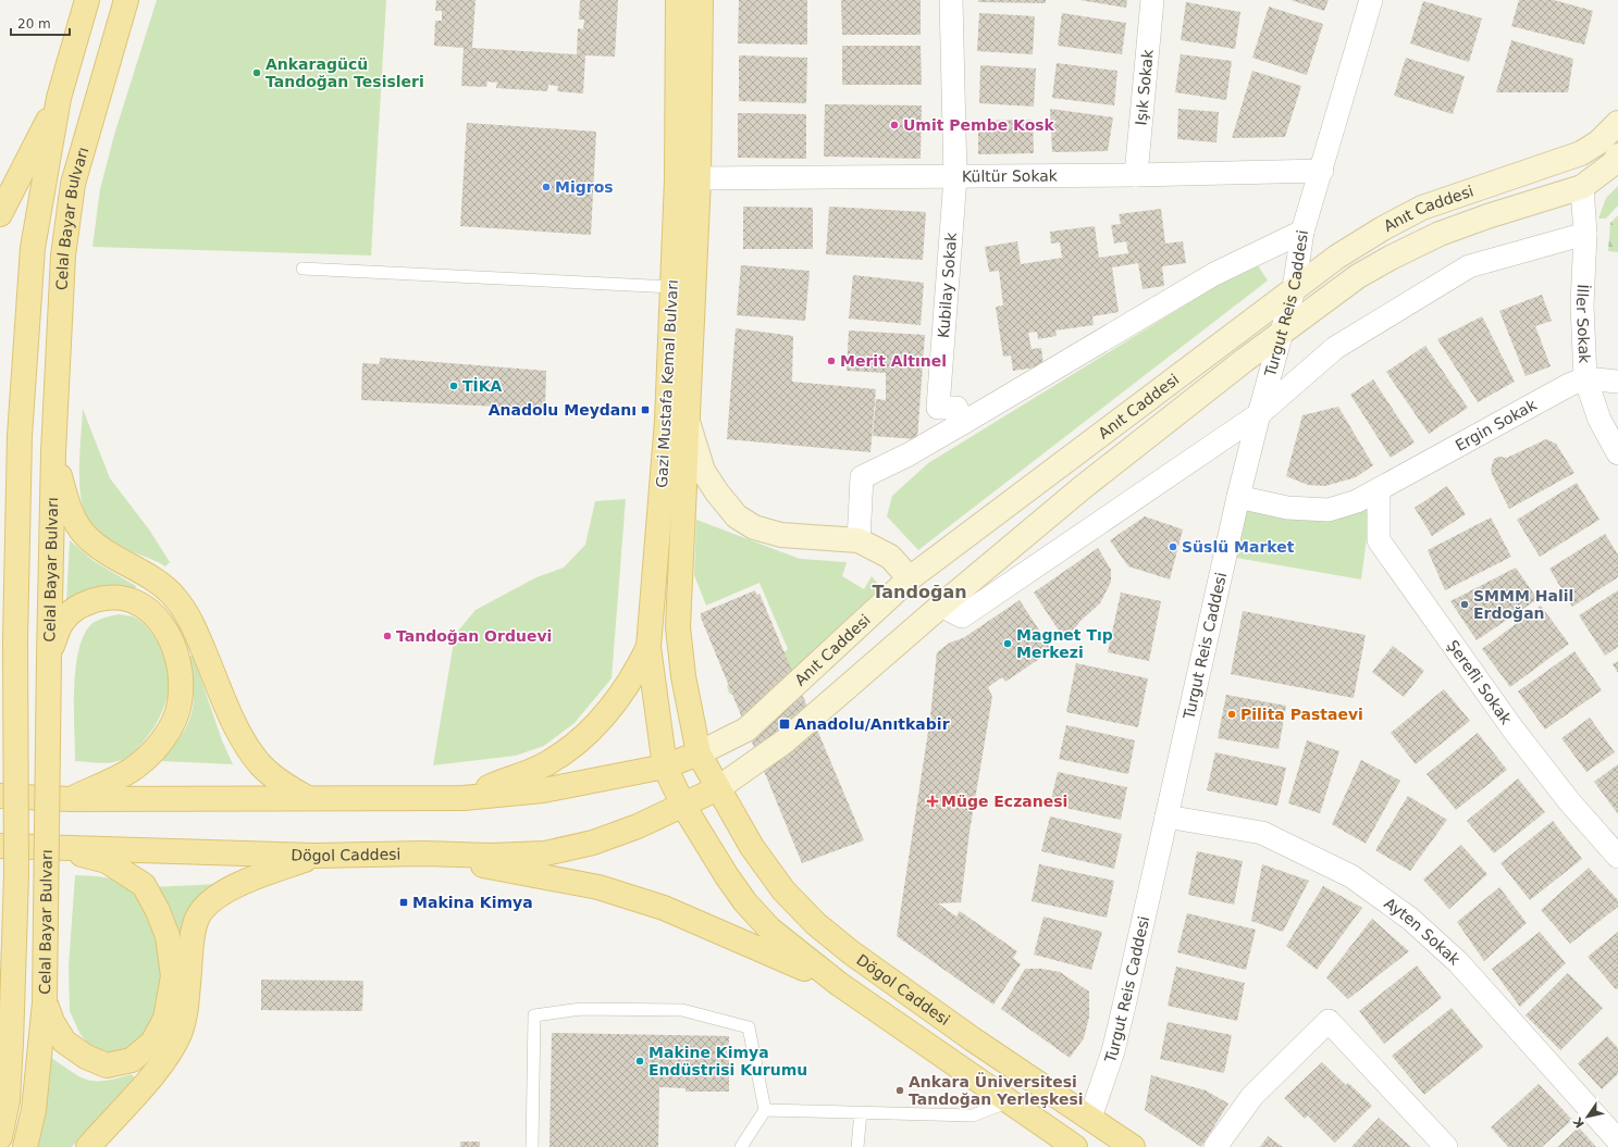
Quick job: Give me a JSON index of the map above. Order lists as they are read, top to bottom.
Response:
{
  "streets": {
    "main road": [
      "Anıt Caddesi",
      "Celal Bayar Bulvarı",
      "Gazi Mustafa Kemal Bulvarı",
      "Dögol Caddesi"
    ],
    "street": [
      "Işık Sokak",
      "Kültür Sokak",
      "Kubilay Sokak",
      "Turgut Reis Caddesi",
      "İller Sokak",
      "Ergin Sokak",
      "Şerefli Sokak",
      "Ayten Sokak"
    ]
  },
  "crossings": [
    ["Işık Sokak", "Kültür Sokak"],
    ["Kültür Sokak", "Kubilay Sokak"],
    ["Kültür Sokak", "Turgut Reis Caddesi"],
    ["Kültür Sokak", "Gazi Mustafa Kemal Bulvarı"],
    ["Anıt Caddesi", "Turgut Reis Caddesi"],
    ["Anıt Caddesi", "İller Sokak"],
    ["Anıt Caddesi", "Gazi Mustafa Kemal Bulvarı"],
    ["Anıt Caddesi", "Dögol Caddesi"],
    ["Turgut Reis Caddesi", "Ergin Sokak"],
    ["Turgut Reis Caddesi", "Dögol Caddesi"],
    ["Turgut Reis Caddesi", "Ayten Sokak"],
    ["İller Sokak", "Ergin Sokak"],
    ["Gazi Mustafa Kemal Bulvarı", "Dögol Caddesi"],
    ["Ergin Sokak", "Şerefli Sokak"]
  ],
  "districts": ["Tandoğan"],
  "places": {
    "other": [
      "Ankaragücü Tandoğan Tesisleri",
      "Umit Pembe Kosk",
      "Migros",
      "Merit Altınel",
      "TİKA",
      "Süslü Market",
      "SMMM Halil Erdoğan",
      "Tandoğan Orduevi",
      "Magnet Tıp Merkezi",
      "Pilita Pastaevi",
      "Makine Kimya Endüstrisi Kurumu",
      "Ankara Üniversitesi Tandoğan Yerleşkesi"
    ],
    "transit": ["Anadolu Meydanı", "Anadolu/Anıtkabir", "Makina Kimya"],
    "health": ["Müge Eczanesi"]
  },
  "scale_bar": "20 m",
  "north": "bottom left"
}
